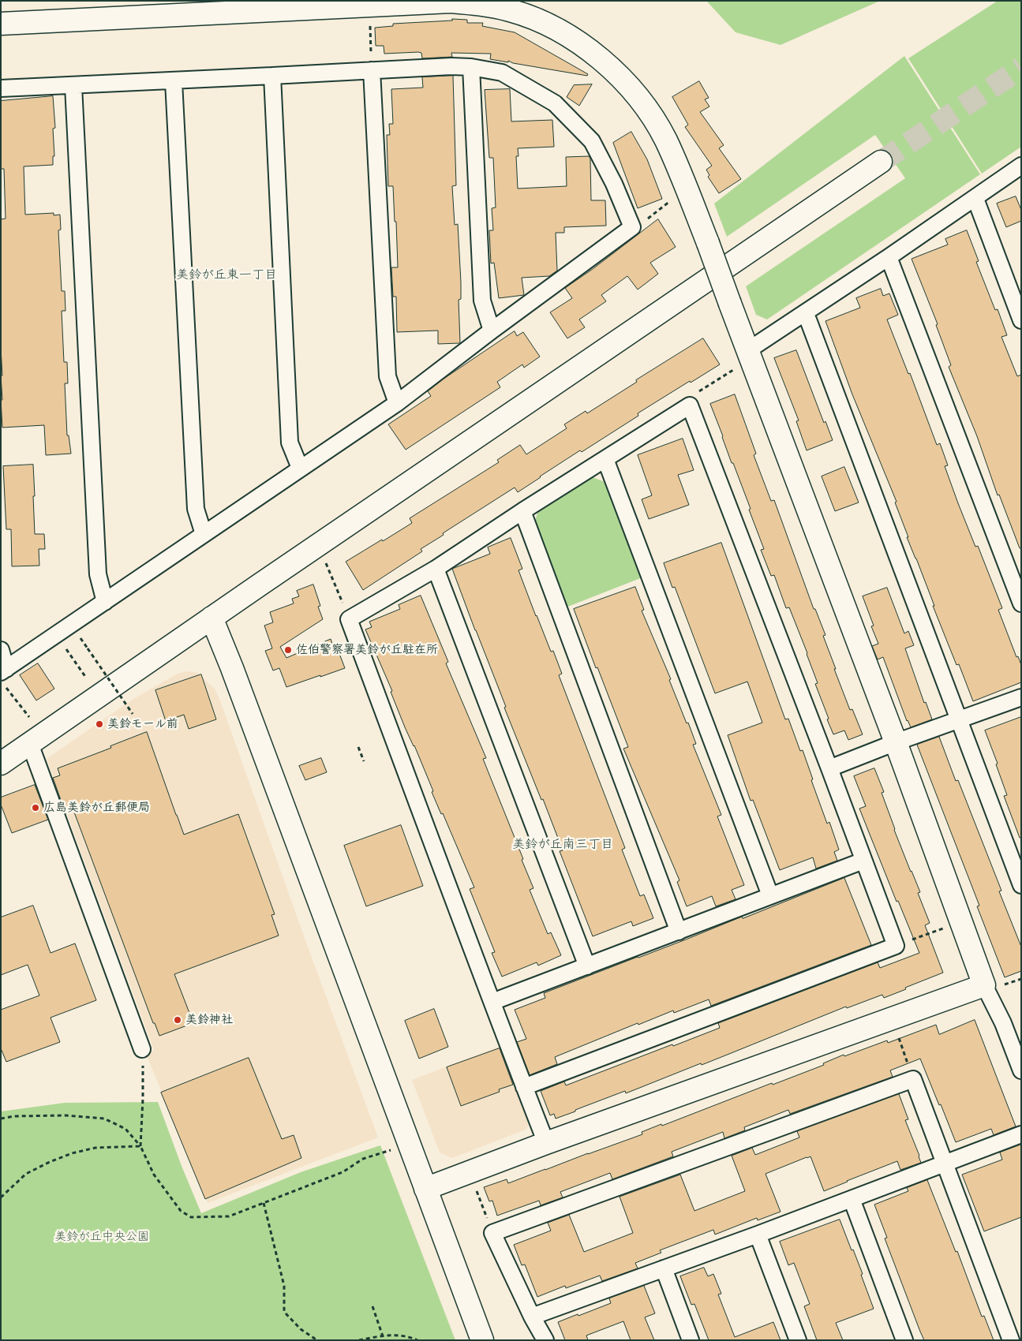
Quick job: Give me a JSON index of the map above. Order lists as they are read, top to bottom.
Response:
{
  "districts": ["美鈴が丘東一丁目", "美鈴が丘南三丁目"],
  "parks": ["美鈴が丘中央公園"],
  "places": [
    "佐伯警察署美鈴が丘駐在所",
    "美鈴モール前",
    "広島美鈴が丘郵便局",
    "美鈴神社"
  ]
}
